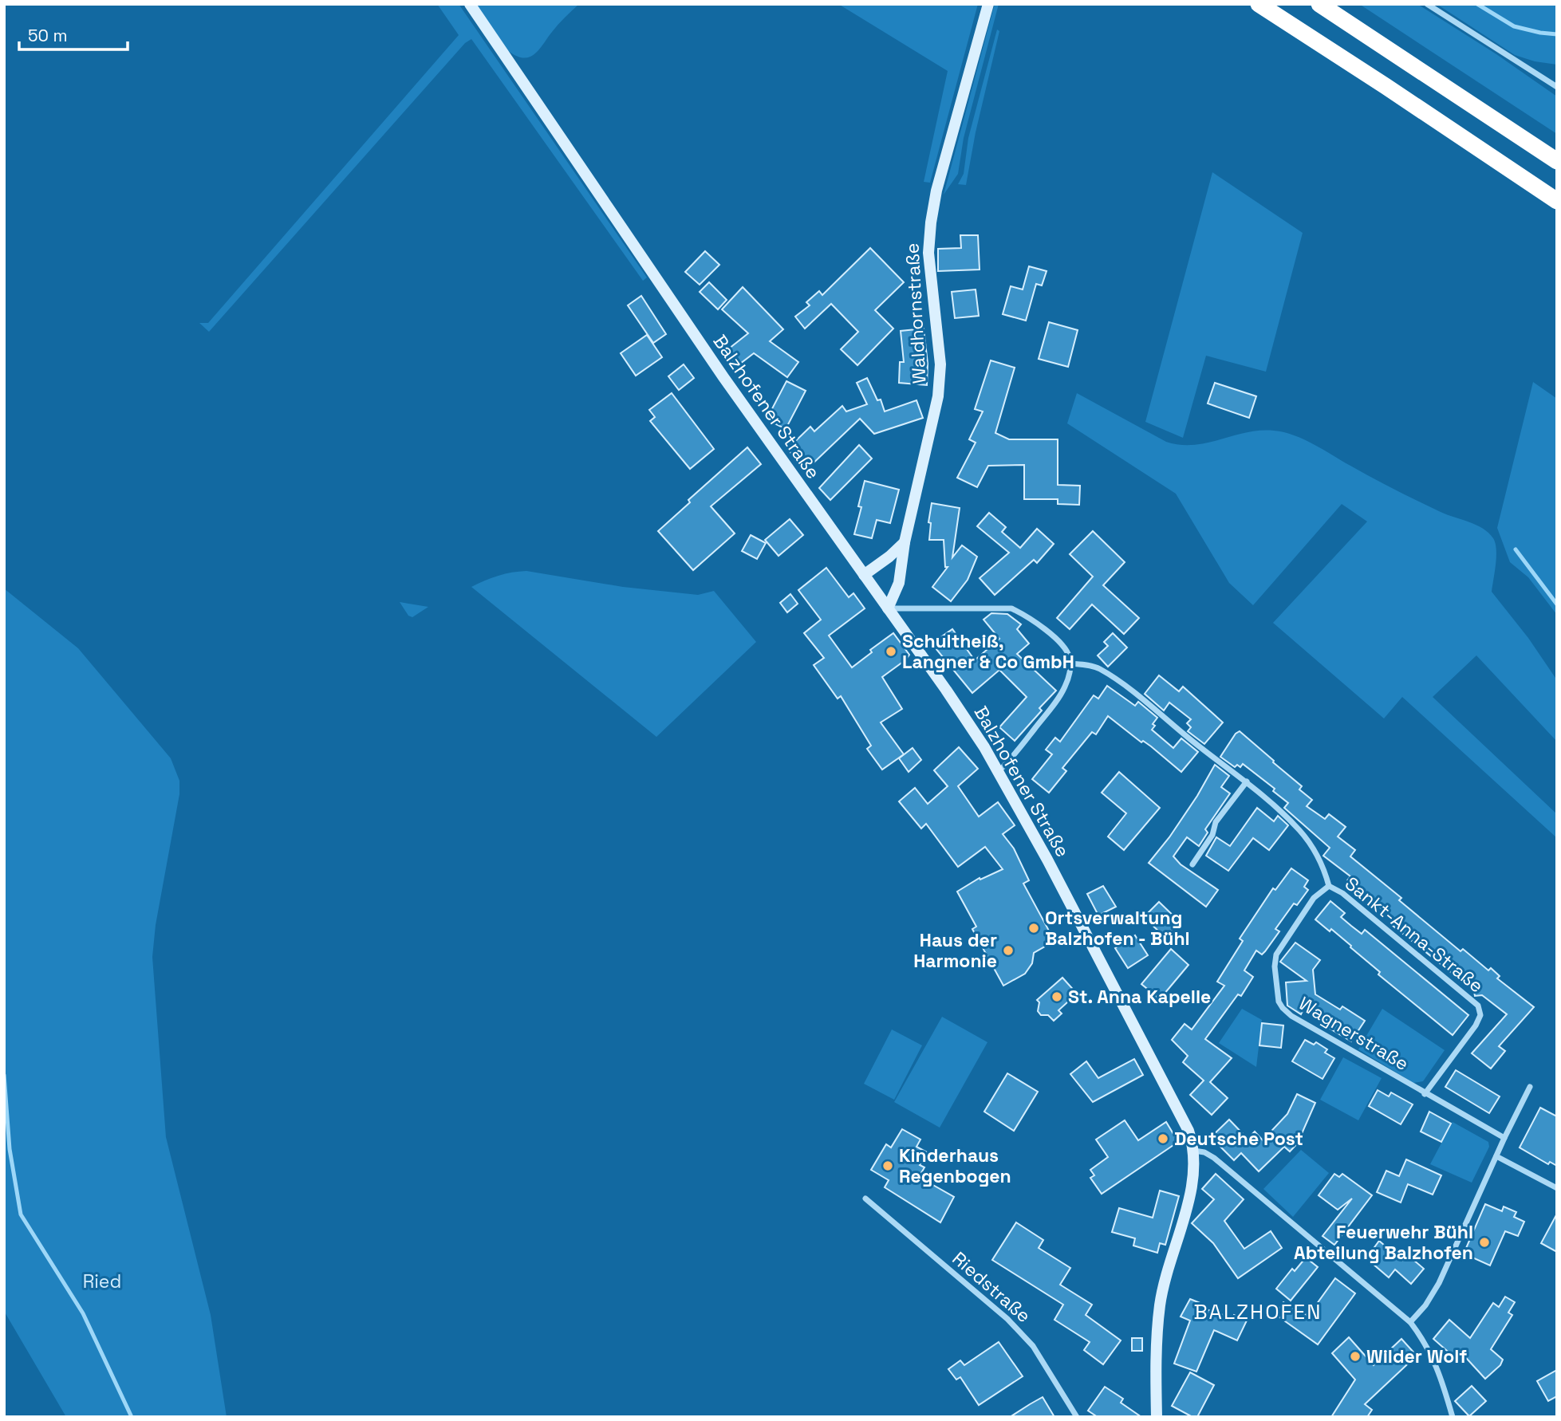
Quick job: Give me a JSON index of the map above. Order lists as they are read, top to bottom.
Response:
{
  "streets": {
    "street": [
      "Waldhornstraße",
      "Balzhofener Straße",
      "Sankt-Anna-Straße",
      "Wagnerstraße",
      "Riedstraße"
    ]
  },
  "crossings": [
    ["Waldhornstraße", "Balzhofener Straße"],
    ["Sankt-Anna-Straße", "Wagnerstraße"]
  ],
  "districts": ["BALZHOFEN"],
  "parks": ["Ried"],
  "places": [
    "Schultheiß, Langner & Co GmbH",
    "Ortsverwaltung Balzhofen - Bühl",
    "Haus der Harmonie",
    "St. Anna Kapelle",
    "Deutsche Post",
    "Kinderhaus Regenbogen",
    "Feuerwehr Bühl Abteilung Balzhofen",
    "Wilder Wolf"
  ],
  "scale_bar": "50 m"
}
